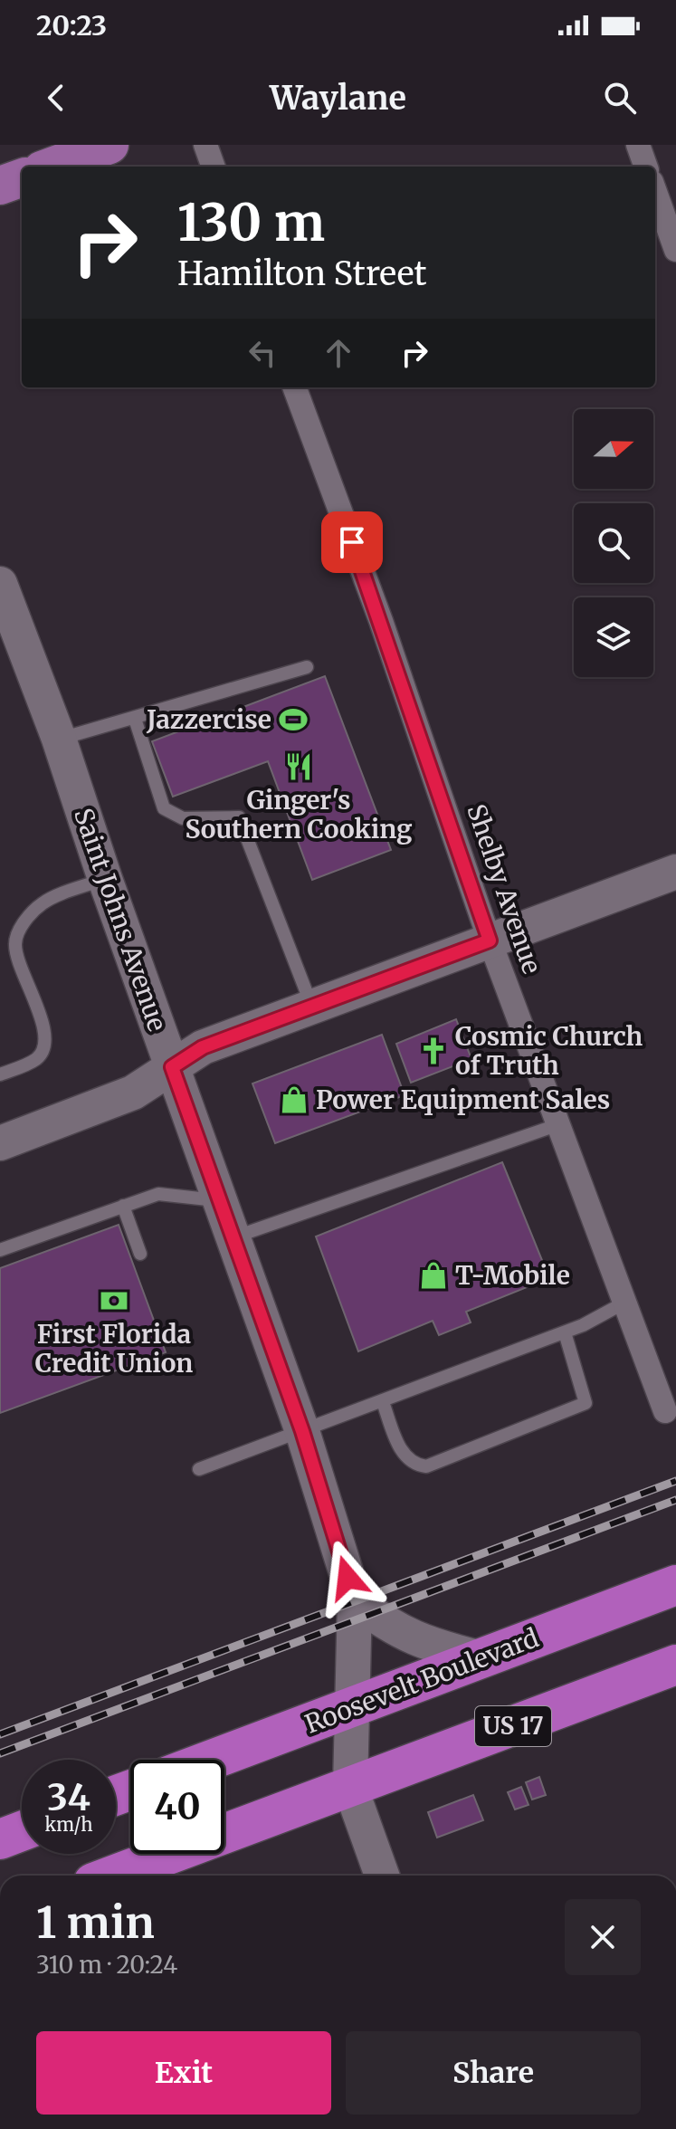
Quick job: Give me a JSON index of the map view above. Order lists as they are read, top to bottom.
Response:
{
  "streets": {
    "highway": ["Roosevelt Boulevard", "US 17"],
    "street": ["Shelby Avenue", "Saint Johns Avenue"]
  },
  "crossings": [
    ["Saint Johns Avenue", "Roosevelt Boulevard"],
    ["Saint Johns Avenue", "US 17"]
  ],
  "places": {
    "sports": ["Jazzercise"],
    "restaurant": ["Ginger's Southern Cooking"],
    "church": ["Cosmic Church of Truth"],
    "shop": ["Power Equipment Sales", "T-Mobile"],
    "bank": ["First Florida Credit Union"]
  },
  "north": "right",
  "page": {
    "status": "20:23",
    "header": "Waylane",
    "turn": ["130 m", "Hamilton Street"],
    "speed": "34 km/h",
    "limit": "40",
    "heading": ["1 min", "310 m · 20:24"],
    "buttons": ["Exit", "Share"]
  }
}
